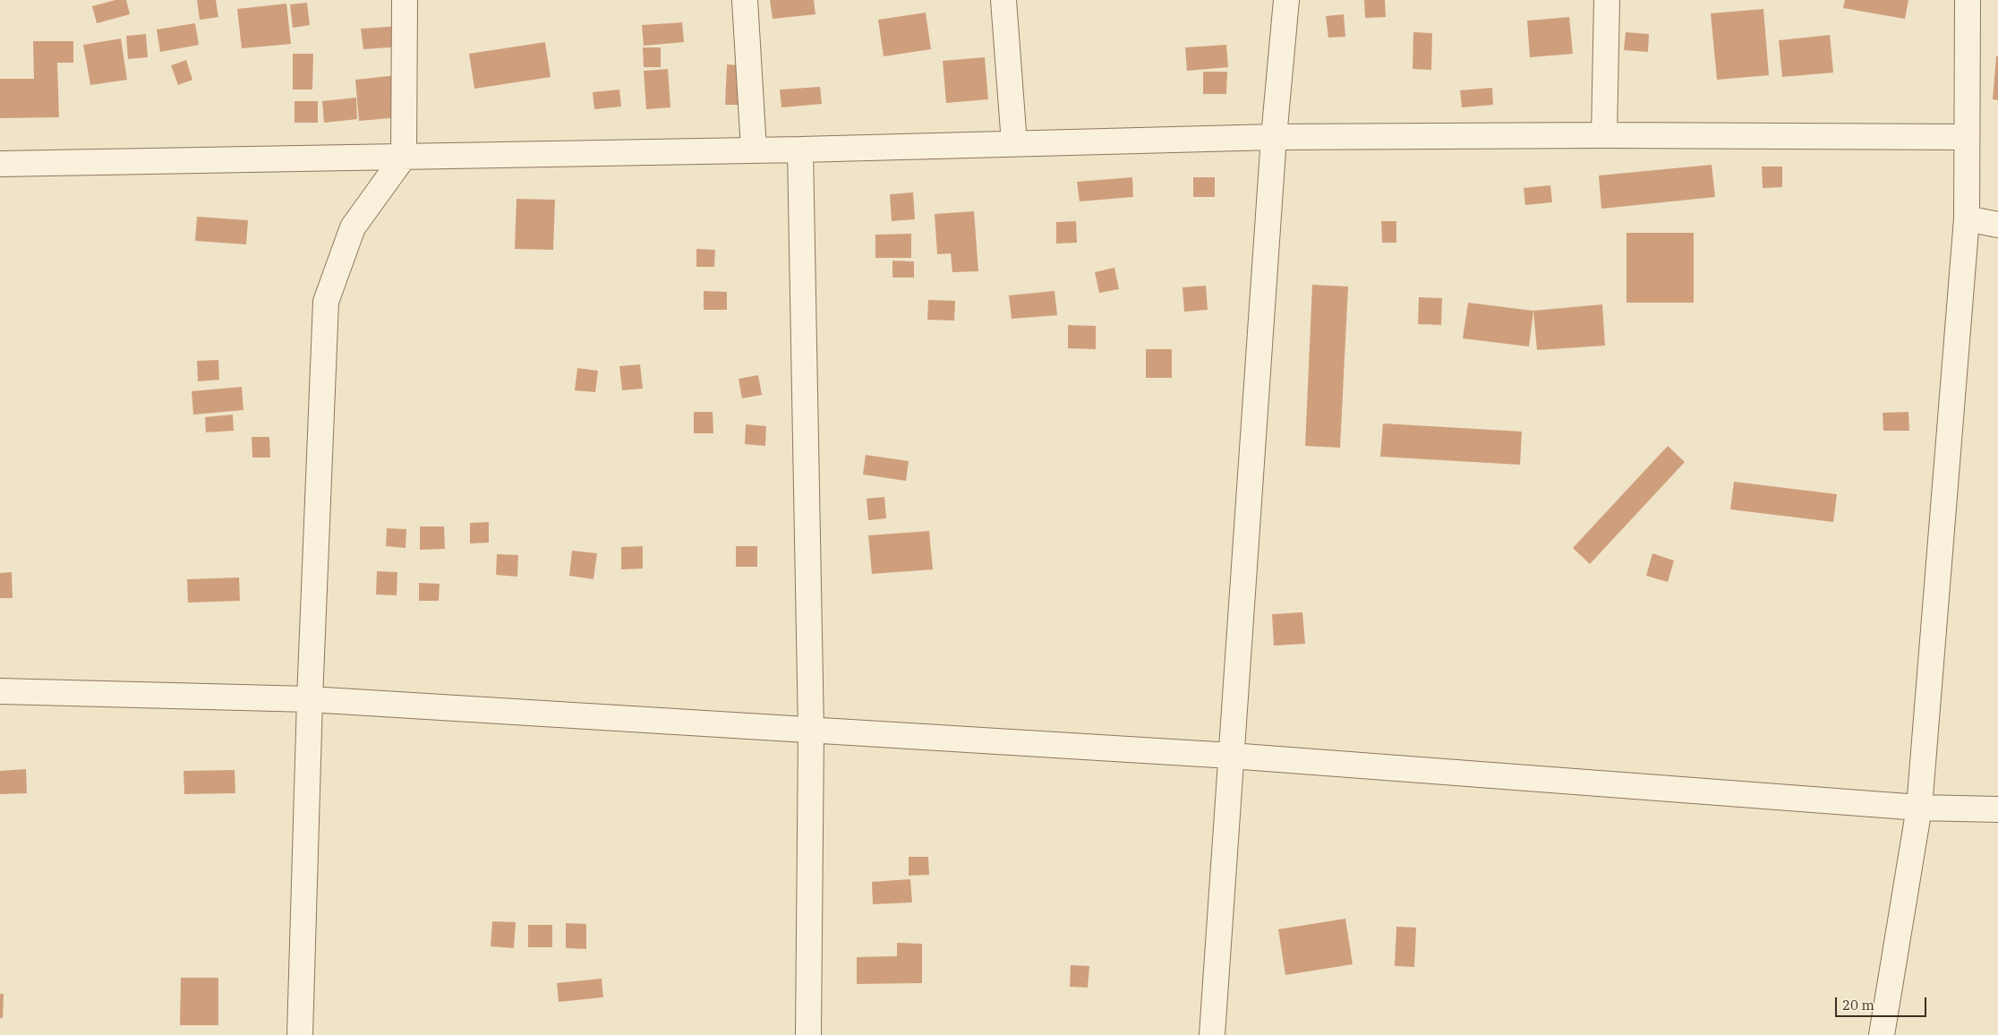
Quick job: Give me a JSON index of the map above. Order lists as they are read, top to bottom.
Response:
{
  "scale_bar": "20 m"
}
